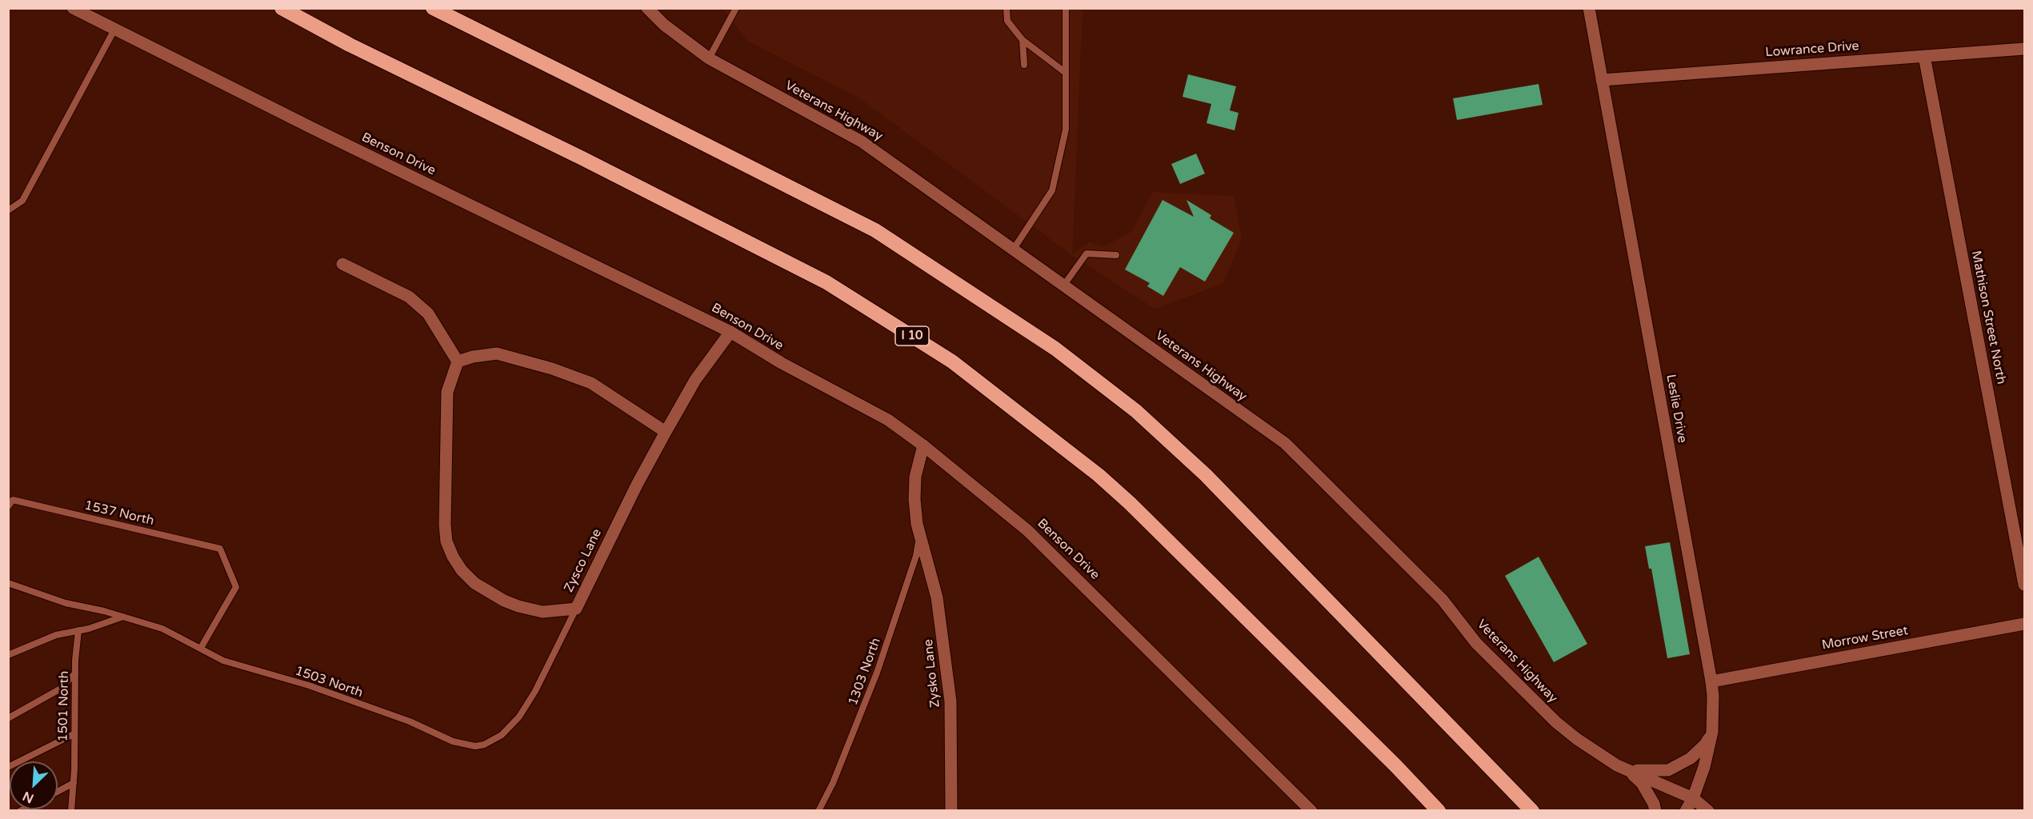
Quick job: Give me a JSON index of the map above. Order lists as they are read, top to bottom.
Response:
{
  "streets": {
    "highway": ["I 10"],
    "street": [
      "Lowrance Drive",
      "Veterans Highway",
      "Benson Drive",
      "Mathison Street North",
      "Leslie Drive",
      "Zysco Lane",
      "Morrow Street",
      "Zysko Lane"
    ],
    "lane": [
      "1537 North",
      "1303 North",
      "1503 North",
      "1501 North"
    ]
  },
  "crossings": [
    ["Lowrance Drive", "Mathison Street North"],
    ["Lowrance Drive", "Leslie Drive"],
    ["Veterans Highway", "Leslie Drive"],
    ["Benson Drive", "Zysco Lane"],
    ["Benson Drive", "Zysko Lane"],
    ["Leslie Drive", "Morrow Street"],
    ["1537 North", "1503 North"],
    ["Zysco Lane", "1503 North"],
    ["1303 North", "Zysko Lane"]
  ],
  "north": "bottom left"
}
